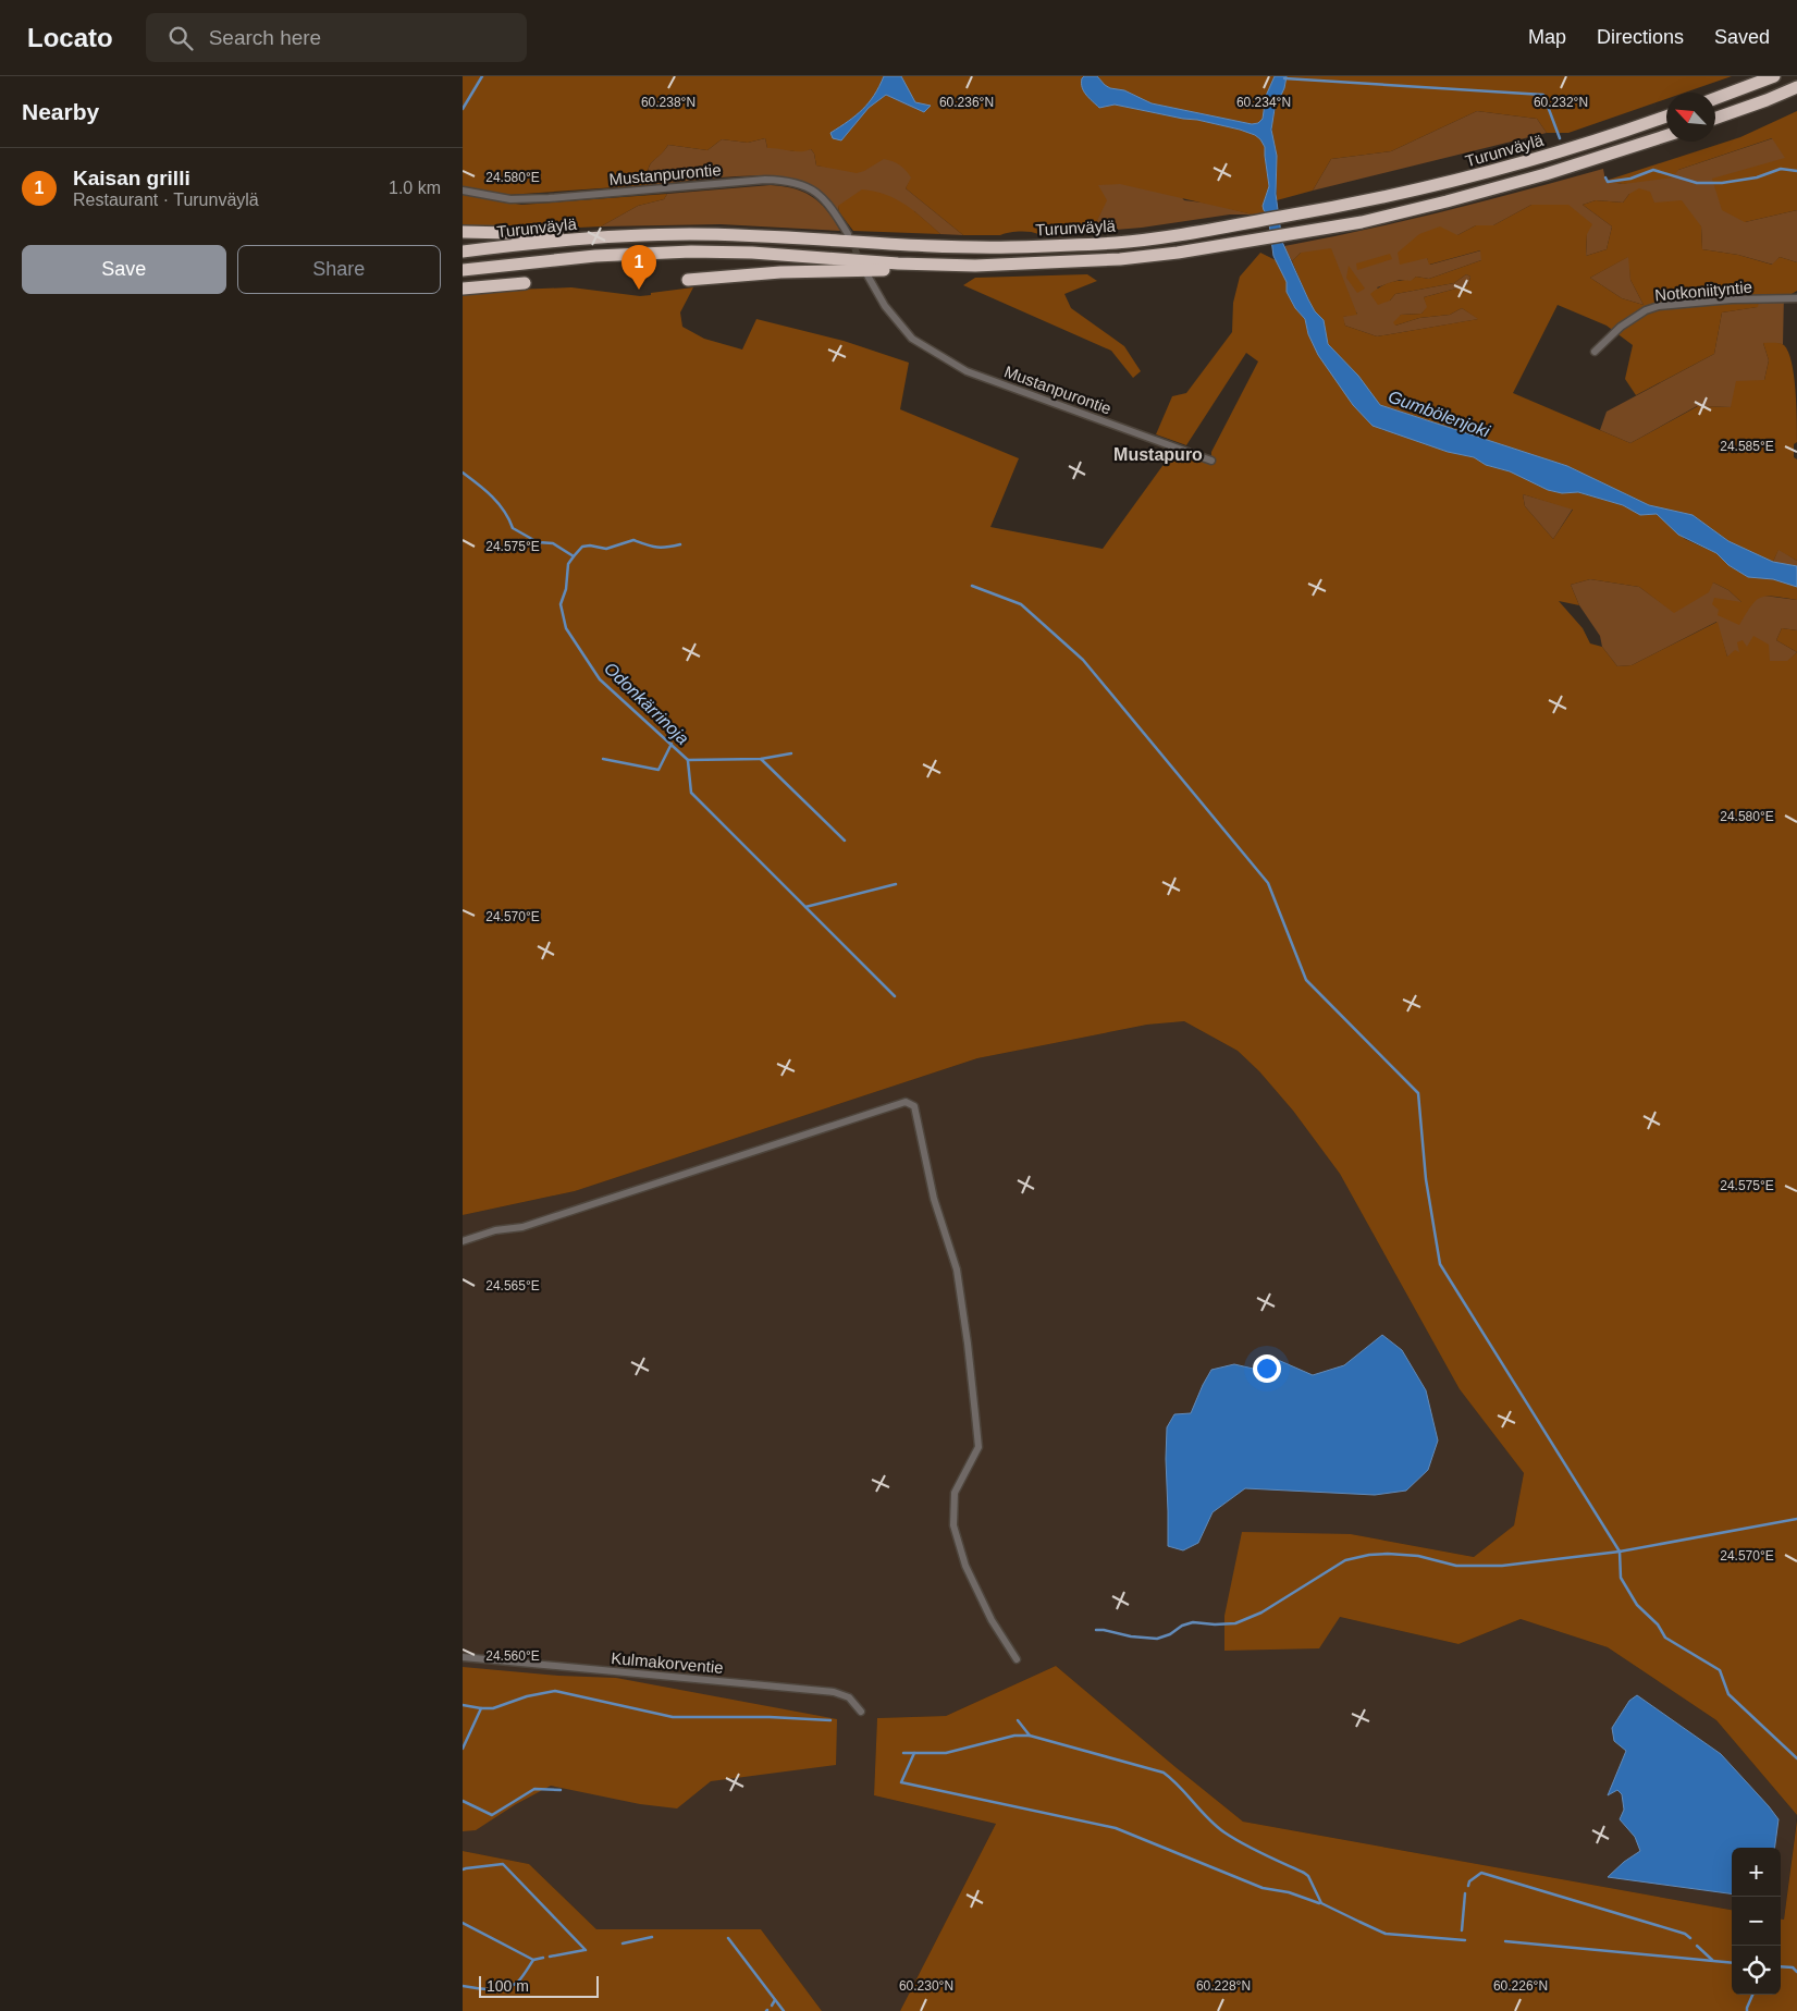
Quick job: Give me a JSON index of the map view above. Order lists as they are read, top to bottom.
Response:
{
  "streets": {
    "highway": ["Turunväylä"],
    "street": ["Mustanpurontie", "Notkoniityntie", "Kulmakorventie"]
  },
  "districts": ["Mustapuro"],
  "water": ["Gumbölenjoki", "Odonkärrinoja"],
  "scale_bar": "100 m",
  "north": "top left",
  "page": {
    "header": "Locato",
    "search": "Search here",
    "nav": ["Map", "Directions", "Saved"],
    "heading": "Nearby",
    "list": [
      {
        "mark": "1",
        "name": "Kaisan grilli",
        "note": "Restaurant · Turunväylä",
        "value": "1.0 km"
      }
    ],
    "buttons": ["Save", "Share"],
    "pins": "1",
    "map_buttons": ["+", "−"],
    "scale": "100 m"
  },
  "coordinates": [
    "60.238°N",
    "60.236°N",
    "60.232°N",
    "60.234°N",
    "24.580°E",
    "24.585°E",
    "24.575°E",
    "24.570°E",
    "24.565°E",
    "24.560°E",
    "60.230°N",
    "60.228°N",
    "60.226°N"
  ]
}
